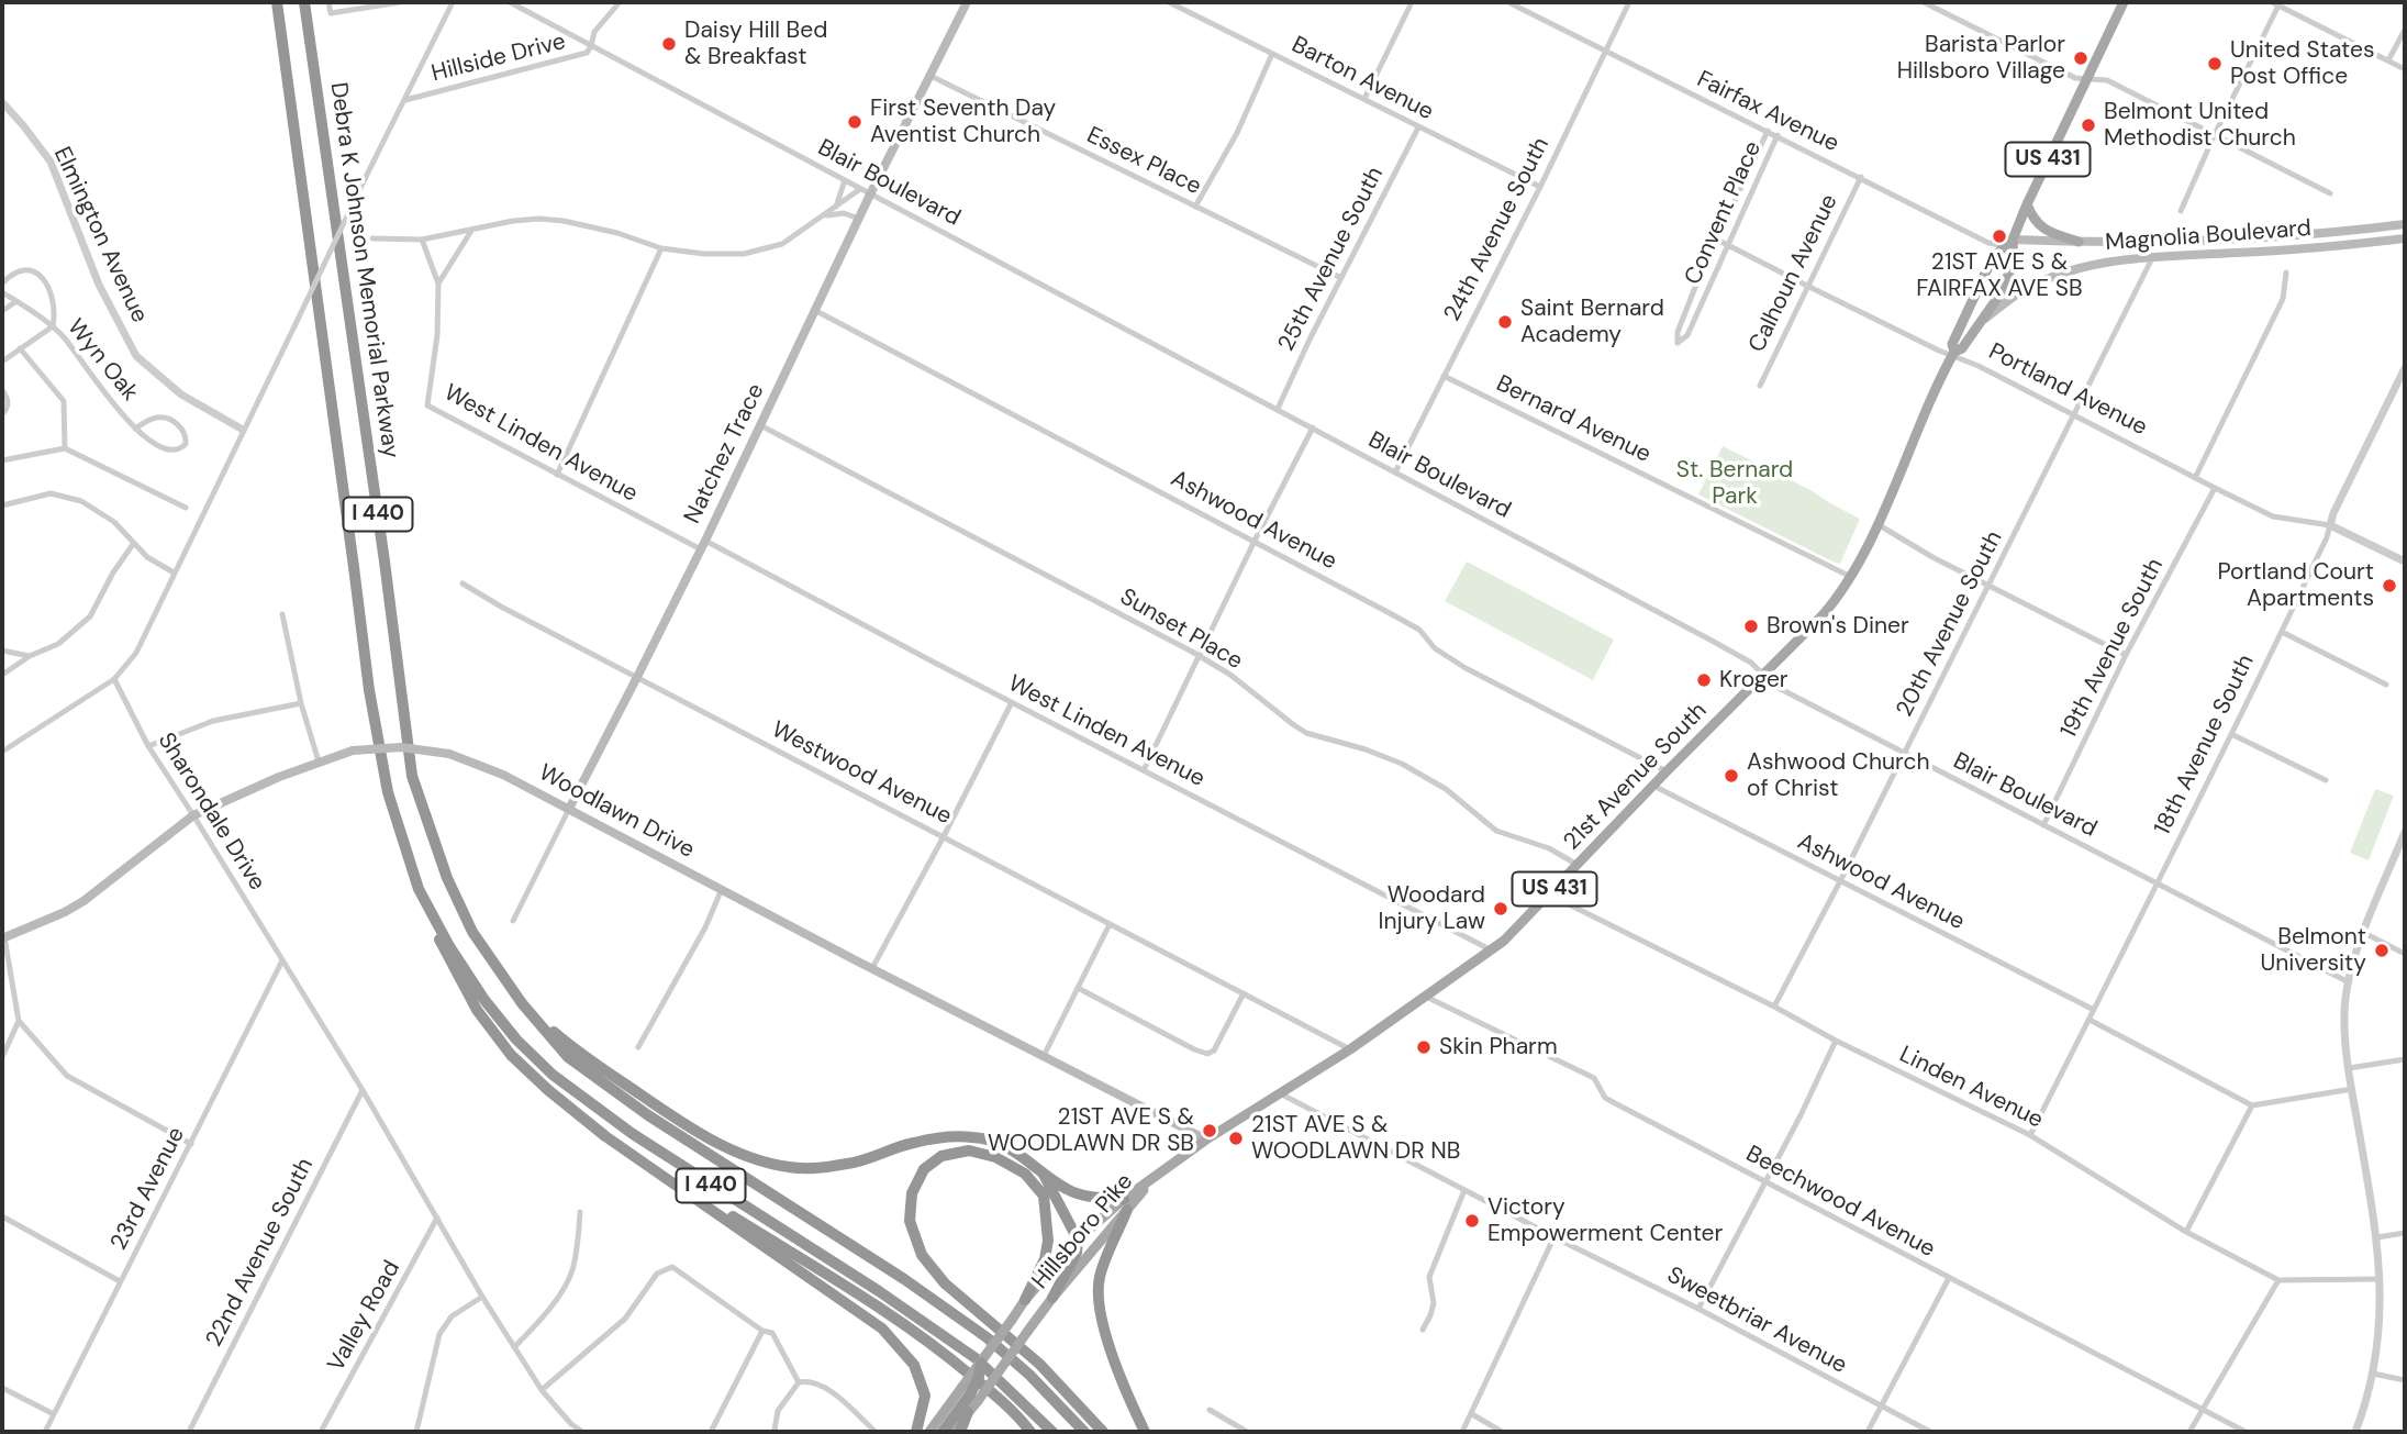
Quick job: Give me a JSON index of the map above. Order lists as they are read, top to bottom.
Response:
{
  "streets": {
    "highway": ["Debra K Johnson Memorial Parkway", "I 440"],
    "main road": [
      "US 431",
      "Magnolia Boulevard",
      "Natchez Trace",
      "21st Avenue South",
      "Woodlawn Drive",
      "Hillsboro Pike"
    ],
    "street": [
      "Hillside Drive",
      "Barton Avenue",
      "Fairfax Avenue",
      "Essex Place",
      "Blair Boulevard",
      "Convent Place",
      "24th Avenue South",
      "Elmington Avenue",
      "25th Avenue South",
      "Calhoun Avenue",
      "Wyn Oak",
      "Portland Avenue",
      "Bernard Avenue",
      "West Linden Avenue",
      "Ashwood Avenue",
      "20th Avenue South",
      "Sunset Place",
      "19th Avenue South",
      "18th Avenue South",
      "Westwood Avenue",
      "Sharondale Drive",
      "Linden Avenue",
      "23rd Avenue",
      "Beechwood Avenue",
      "22nd Avenue South",
      "Valley Road",
      "Sweetbriar Avenue"
    ]
  },
  "crossings": [
    ["Hillside Drive", "Blair Boulevard"],
    ["Barton Avenue", "24th Avenue South"],
    ["Barton Avenue", "25th Avenue South"],
    ["Fairfax Avenue", "Convent Place"],
    ["Fairfax Avenue", "24th Avenue South"],
    ["Fairfax Avenue", "Magnolia Boulevard"],
    ["Fairfax Avenue", "Calhoun Avenue"],
    ["Fairfax Avenue", "21st Avenue South"],
    ["Essex Place", "25th Avenue South"],
    ["Essex Place", "Natchez Trace"],
    ["Blair Boulevard", "24th Avenue South"],
    ["Blair Boulevard", "25th Avenue South"],
    ["Blair Boulevard", "Natchez Trace"],
    ["Blair Boulevard", "20th Avenue South"],
    ["Blair Boulevard", "19th Avenue South"],
    ["Blair Boulevard", "18th Avenue South"],
    ["Blair Boulevard", "21st Avenue South"],
    ["Convent Place", "Portland Avenue"],
    ["24th Avenue South", "Bernard Avenue"],
    ["Magnolia Boulevard", "20th Avenue South"],
    ["Magnolia Boulevard", "21st Avenue South"],
    ["Calhoun Avenue", "Portland Avenue"],
    ["Portland Avenue", "20th Avenue South"],
    ["Portland Avenue", "19th Avenue South"],
    ["Portland Avenue", "18th Avenue South"],
    ["Portland Avenue", "21st Avenue South"],
    ["Bernard Avenue", "21st Avenue South"],
    ["West Linden Avenue", "Natchez Trace"],
    ["West Linden Avenue", "21st Avenue South"],
    ["Natchez Trace", "Ashwood Avenue"],
    ["Natchez Trace", "Sunset Place"],
    ["Natchez Trace", "Westwood Avenue"],
    ["Natchez Trace", "Woodlawn Drive"],
    ["Ashwood Avenue", "20th Avenue South"],
    ["Ashwood Avenue", "18th Avenue South"],
    ["Ashwood Avenue", "21st Avenue South"],
    ["20th Avenue South", "Linden Avenue"],
    ["Sunset Place", "21st Avenue South"],
    ["18th Avenue South", "Linden Avenue"],
    ["Westwood Avenue", "21st Avenue South"],
    ["21st Avenue South", "Woodlawn Drive"],
    ["21st Avenue South", "Linden Avenue"],
    ["21st Avenue South", "Beechwood Avenue"],
    ["21st Avenue South", "Hillsboro Pike"],
    ["21st Avenue South", "Sweetbriar Avenue"],
    ["Sharondale Drive", "Woodlawn Drive"],
    ["Sharondale Drive", "23rd Avenue"],
    ["Sharondale Drive", "22nd Avenue South"],
    ["Sharondale Drive", "Valley Road"]
  ],
  "parks": ["St. Bernard Park"],
  "places": [
    "Daisy Hill Bed & Breakfast",
    "Barista Parlor Hillsboro Village",
    "United States Post Office",
    "First Seventh Day Aventist Church",
    "Belmont United Methodist Church",
    "21ST AVE S & FAIRFAX AVE SB",
    "Saint Bernard Academy",
    "Portland Court Apartments",
    "Brown's Diner",
    "Kroger",
    "Ashwood Church of Christ",
    "Woodard Injury Law",
    "Belmont University",
    "Skin Pharm",
    "21ST AVE S & WOODLAWN DR SB",
    "21ST AVE S & WOODLAWN DR NB",
    "Victory Empowerment Center"
  ]
}
